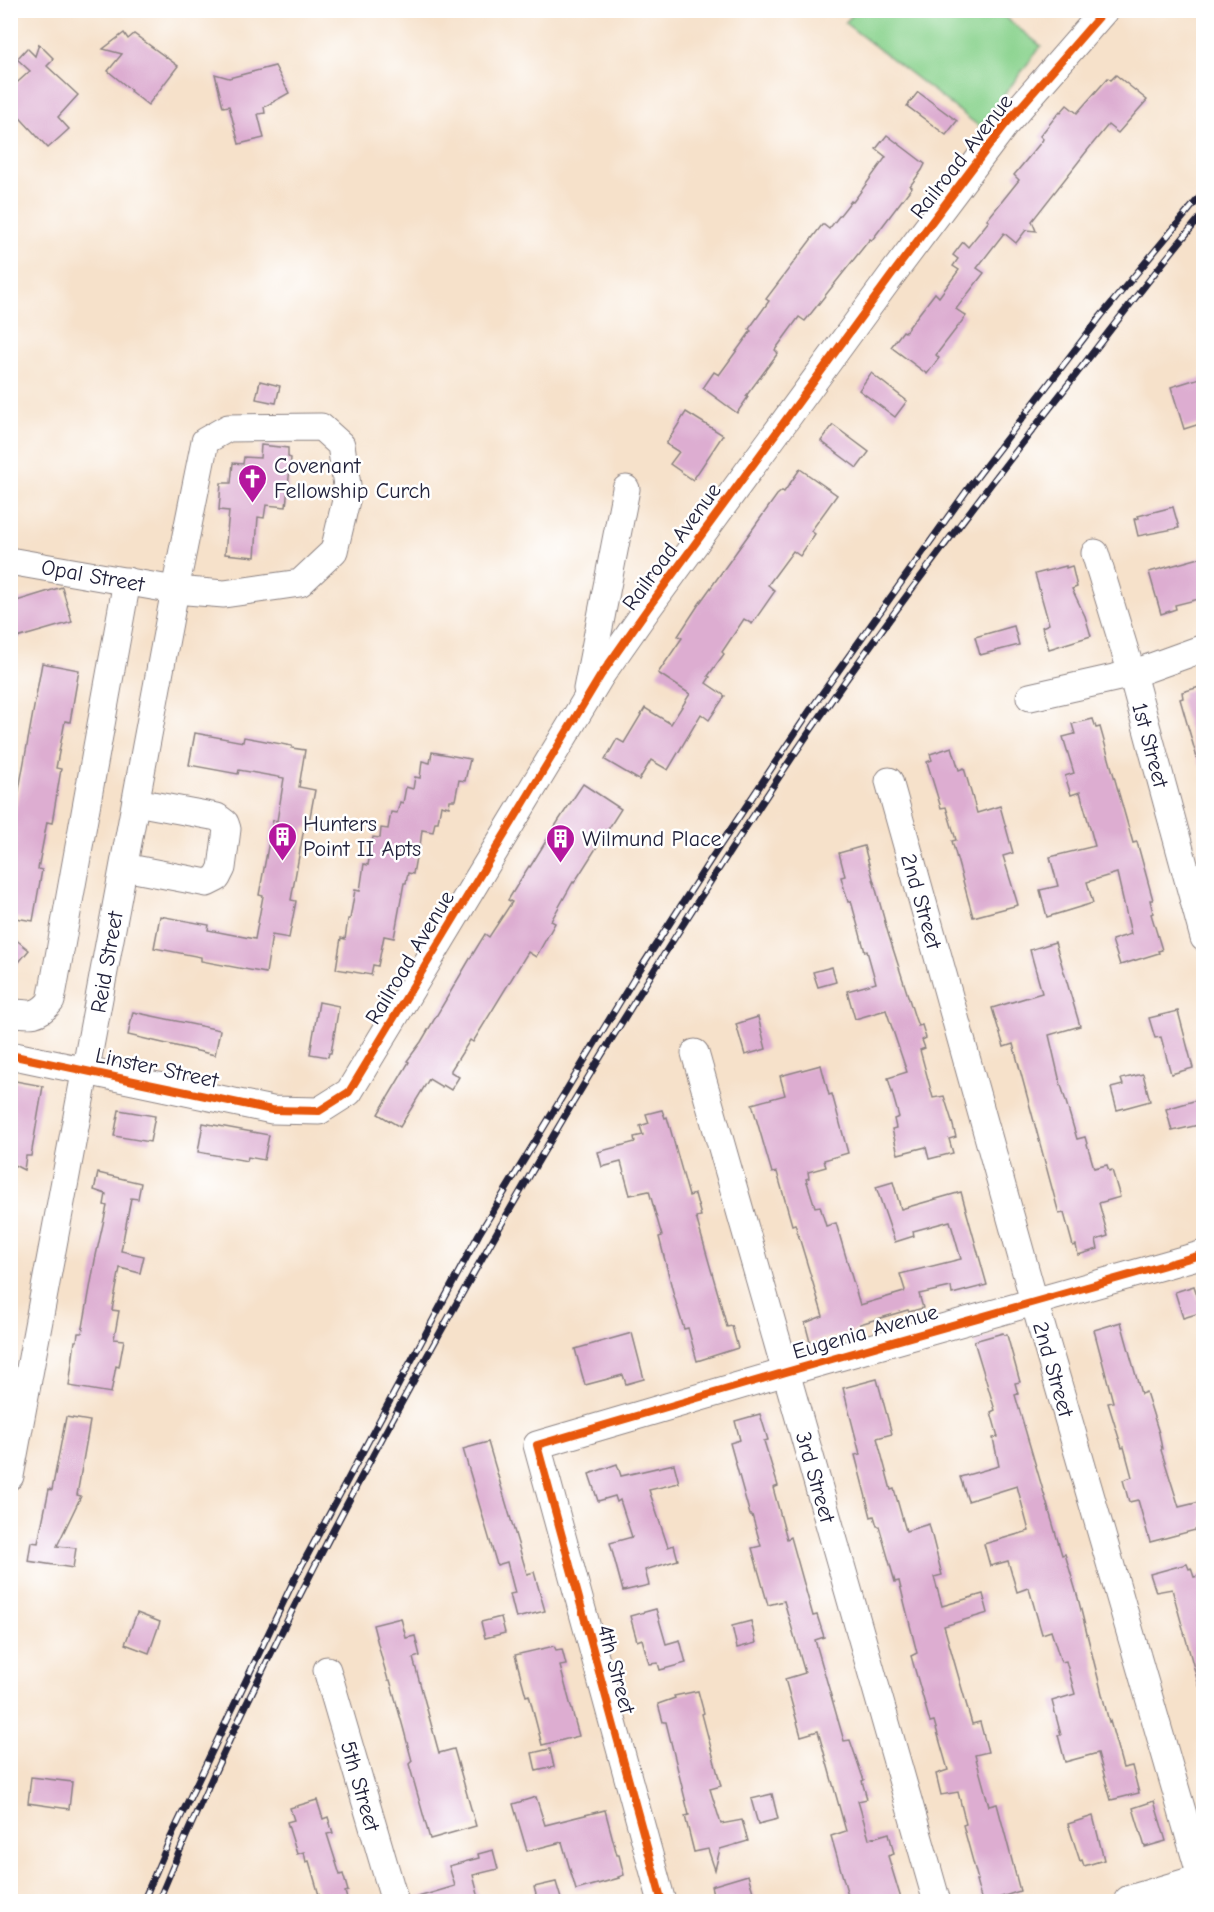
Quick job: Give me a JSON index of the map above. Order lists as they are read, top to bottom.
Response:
{
  "streets": {
    "street": [
      "Railroad Avenue",
      "Opal Street",
      "1st Street",
      "2nd Street",
      "Reid Street",
      "Linster Street",
      "Eugenia Avenue",
      "3rd Street",
      "4th Street",
      "5th Street"
    ]
  },
  "crossings": [
    ["Railroad Avenue", "Linster Street"],
    ["Opal Street", "Reid Street"],
    ["2nd Street", "Eugenia Avenue"],
    ["Reid Street", "Linster Street"],
    ["Eugenia Avenue", "3rd Street"],
    ["Eugenia Avenue", "4th Street"]
  ],
  "places": {
    "church": ["Covenant Fellowship Curch"],
    "building": ["Hunters Point II Apts", "Wilmund Place"]
  }
}
